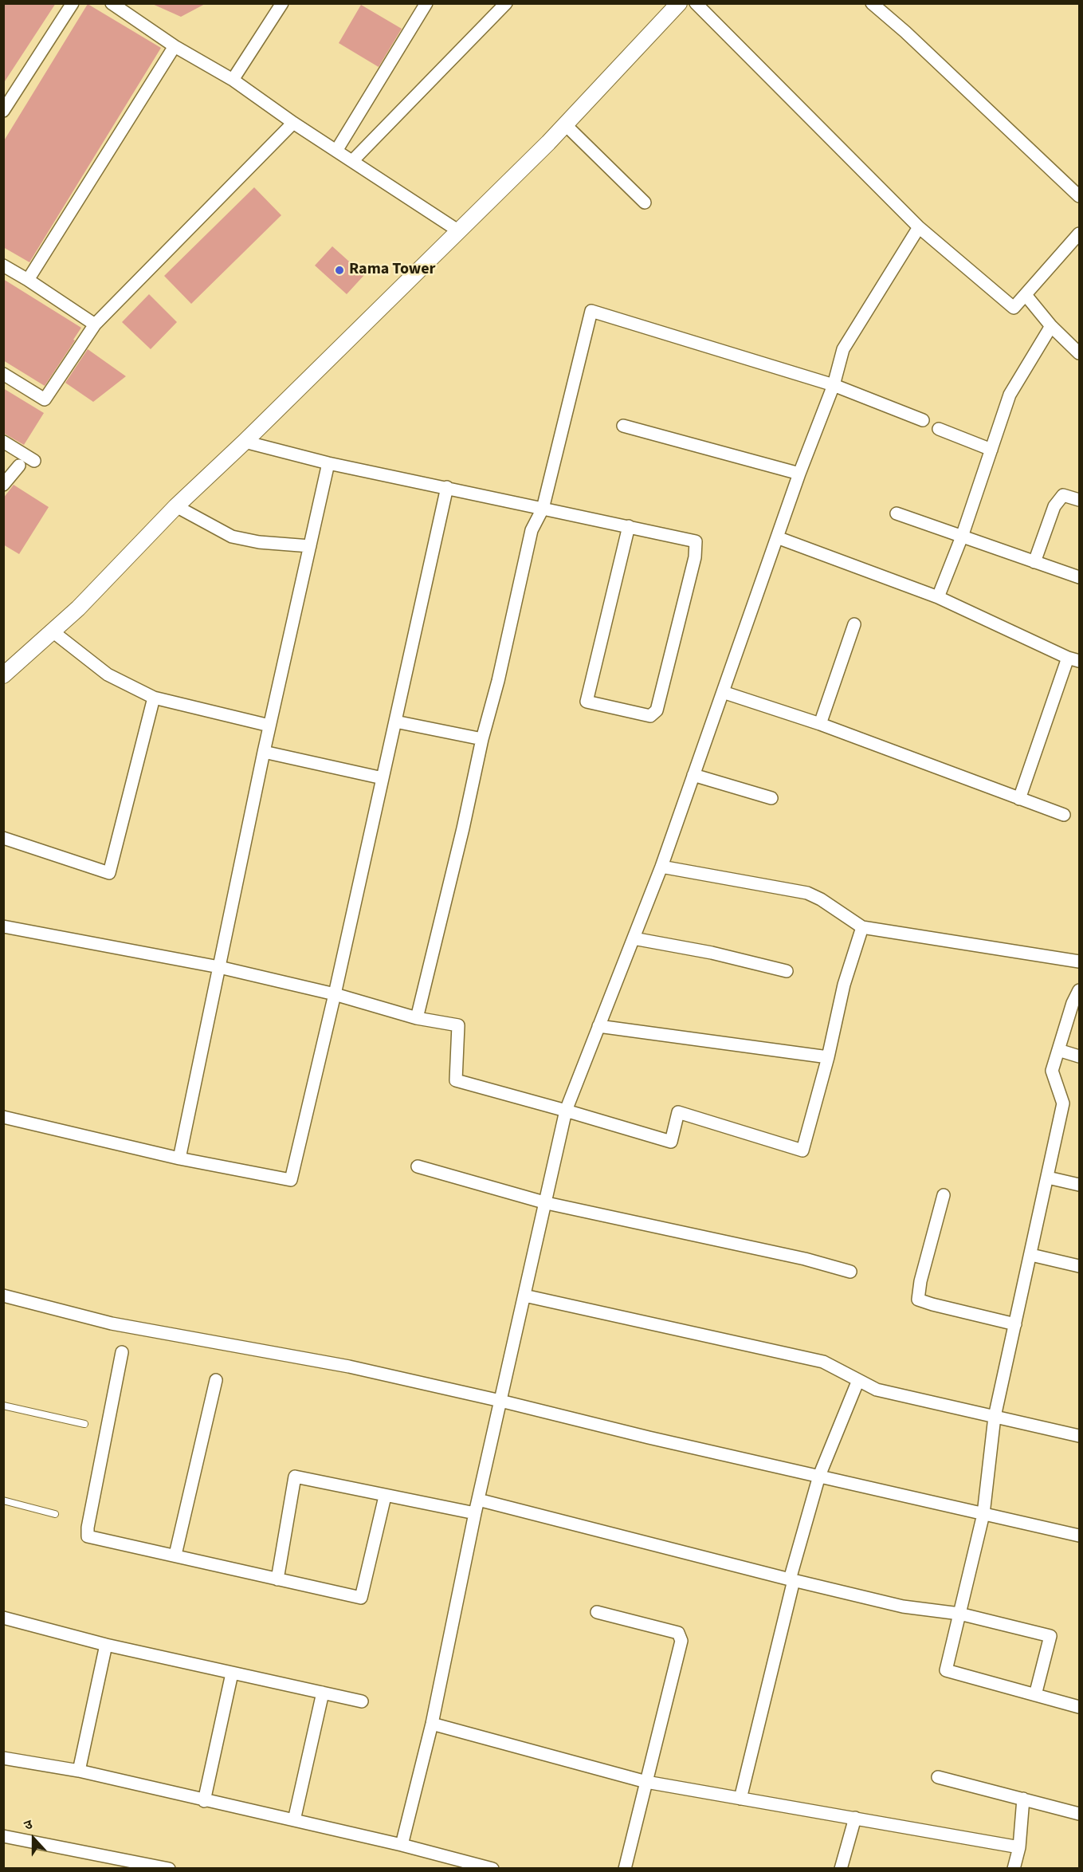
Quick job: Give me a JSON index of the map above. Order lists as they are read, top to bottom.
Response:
{
  "places": ["Rama Tower"],
  "north": "top"
}
